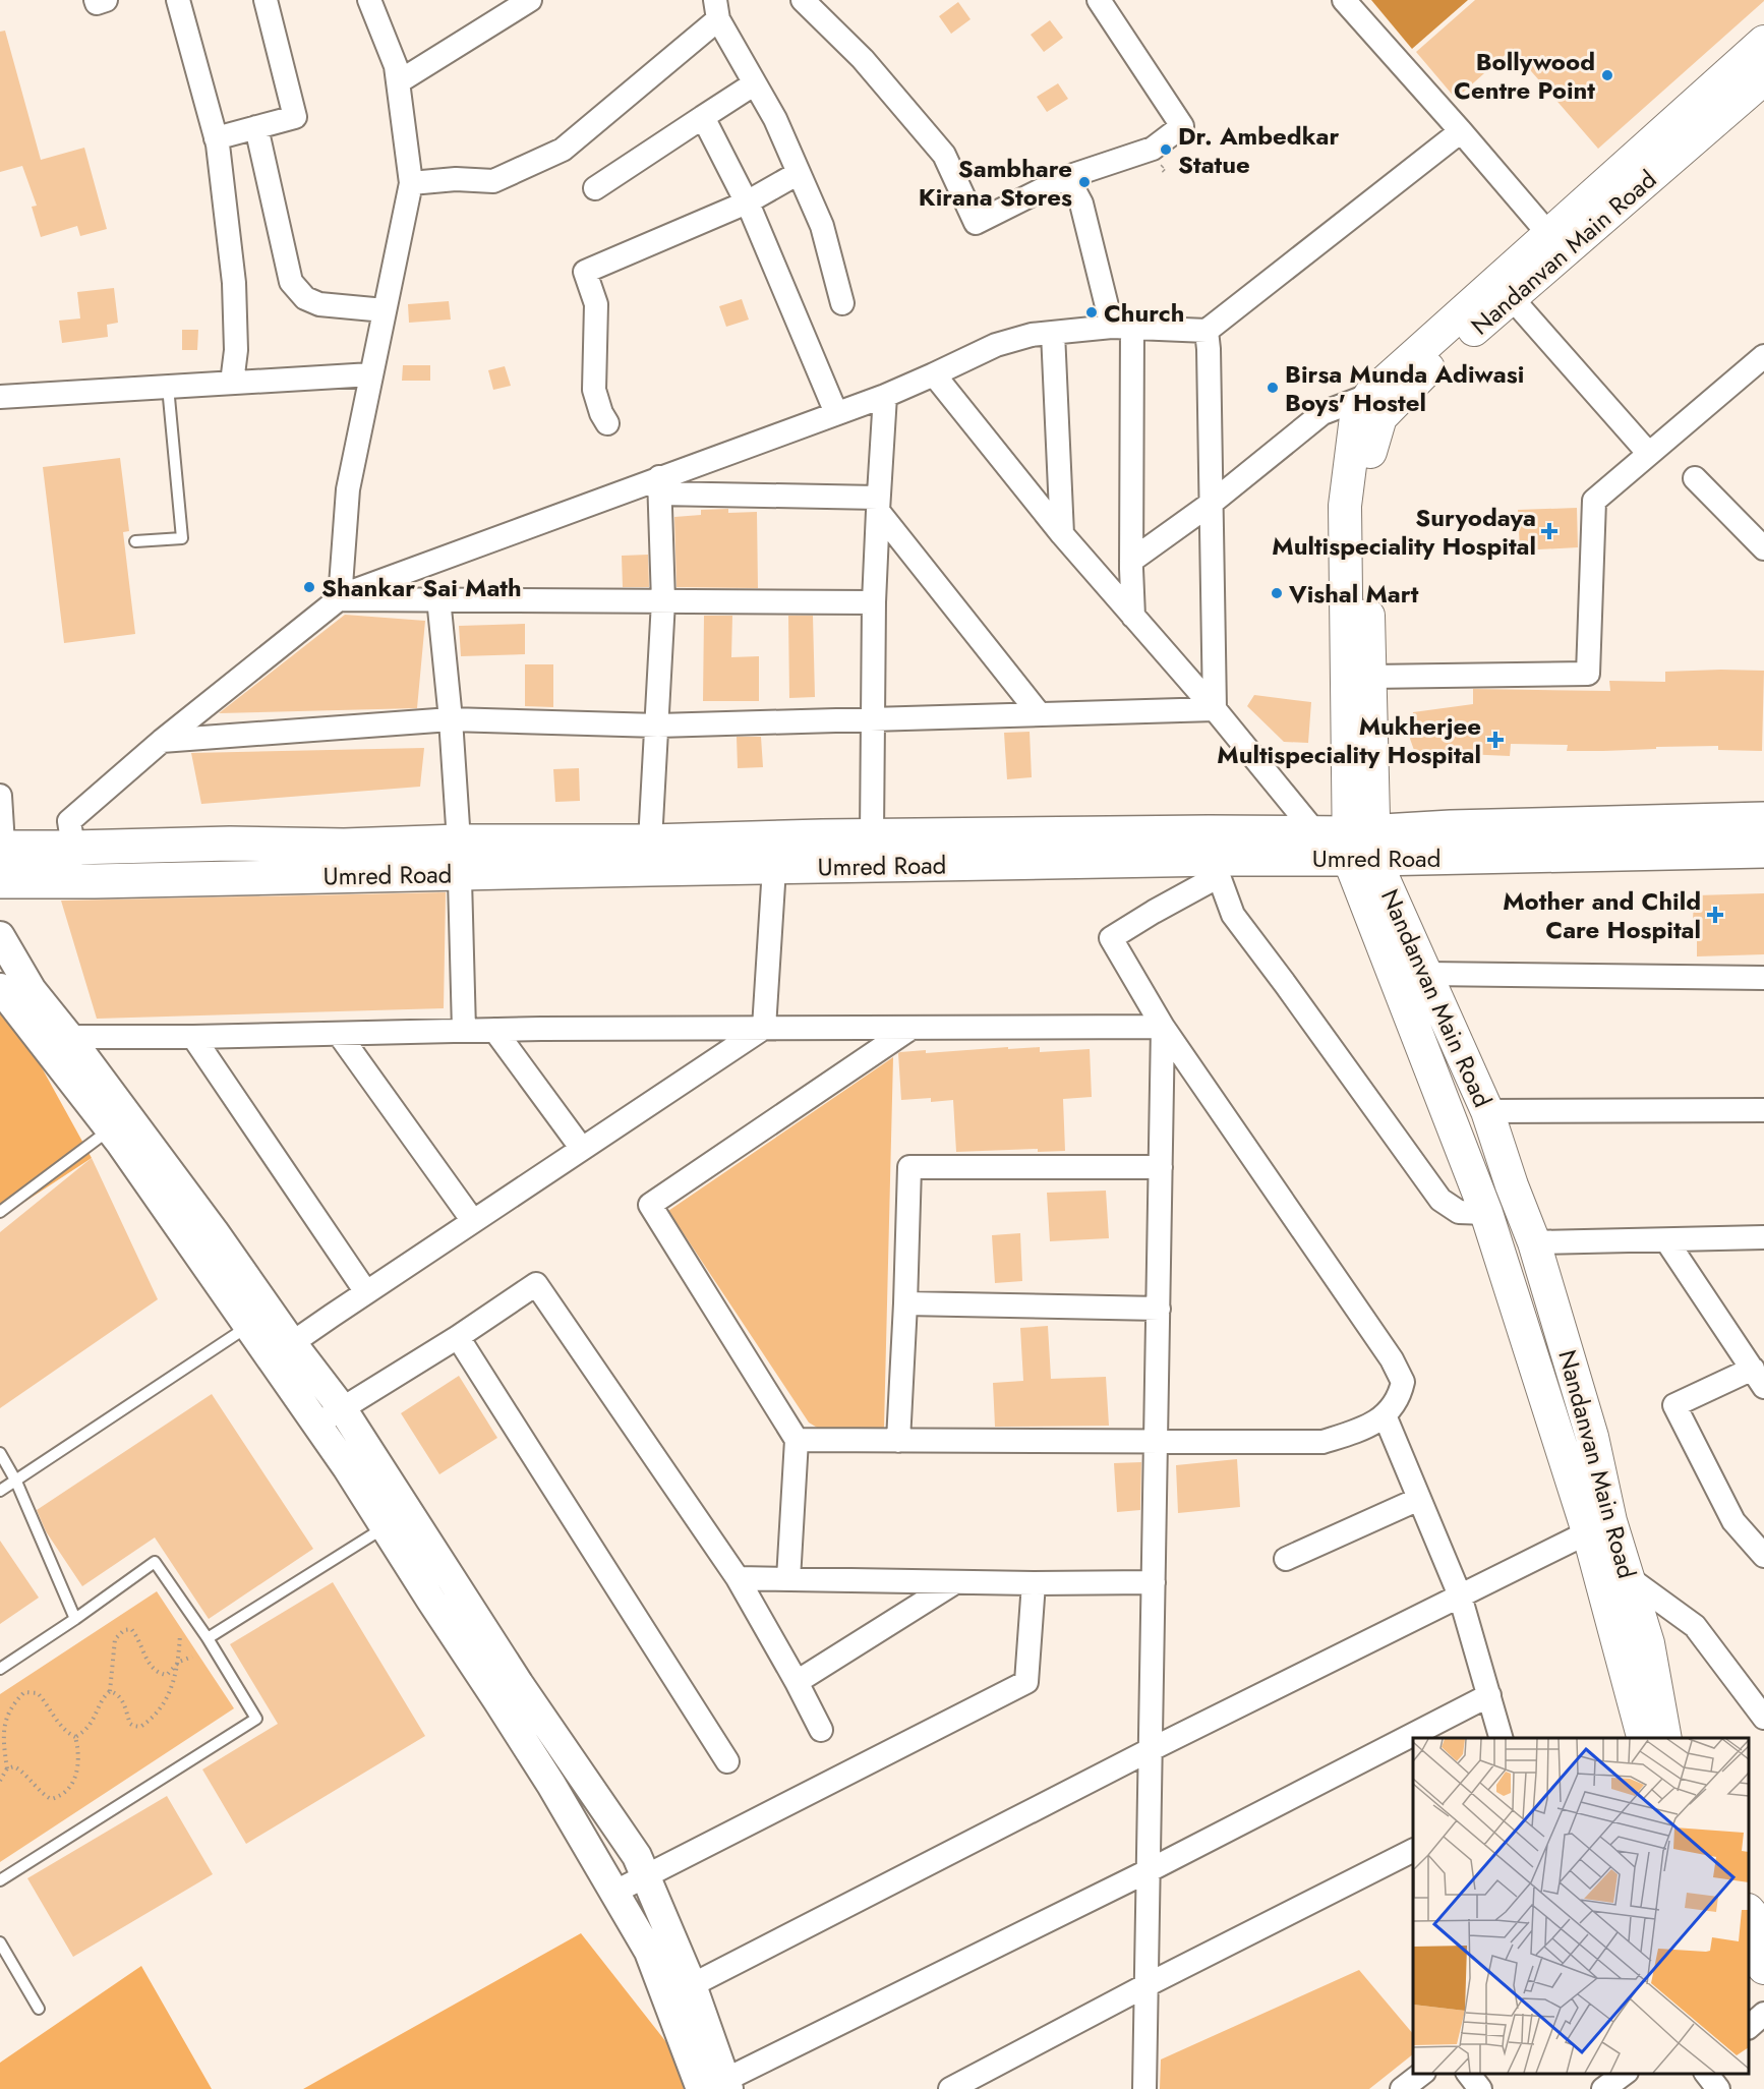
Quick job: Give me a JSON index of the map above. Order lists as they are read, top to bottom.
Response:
{
  "streets": {
    "main road": ["Nandanvan Main Road", "Umred Road"]
  },
  "crossings": [
    ["Nandanvan Main Road", "Umred Road"]
  ],
  "places": {
    "other": [
      "Bollywood Centre Point",
      "Dr. Ambedkar Statue",
      "Sambhare Kirana Stores",
      "Church",
      "Birsa Munda Adiwasi Boys' Hostel",
      "Shankar Sai Math",
      "Vishal Mart"
    ],
    "health": ["Suryodaya Multispeciality Hospital", "Mukherjee Multispeciality Hospital", "Mother and Child Care Hospital"]
  }
}
